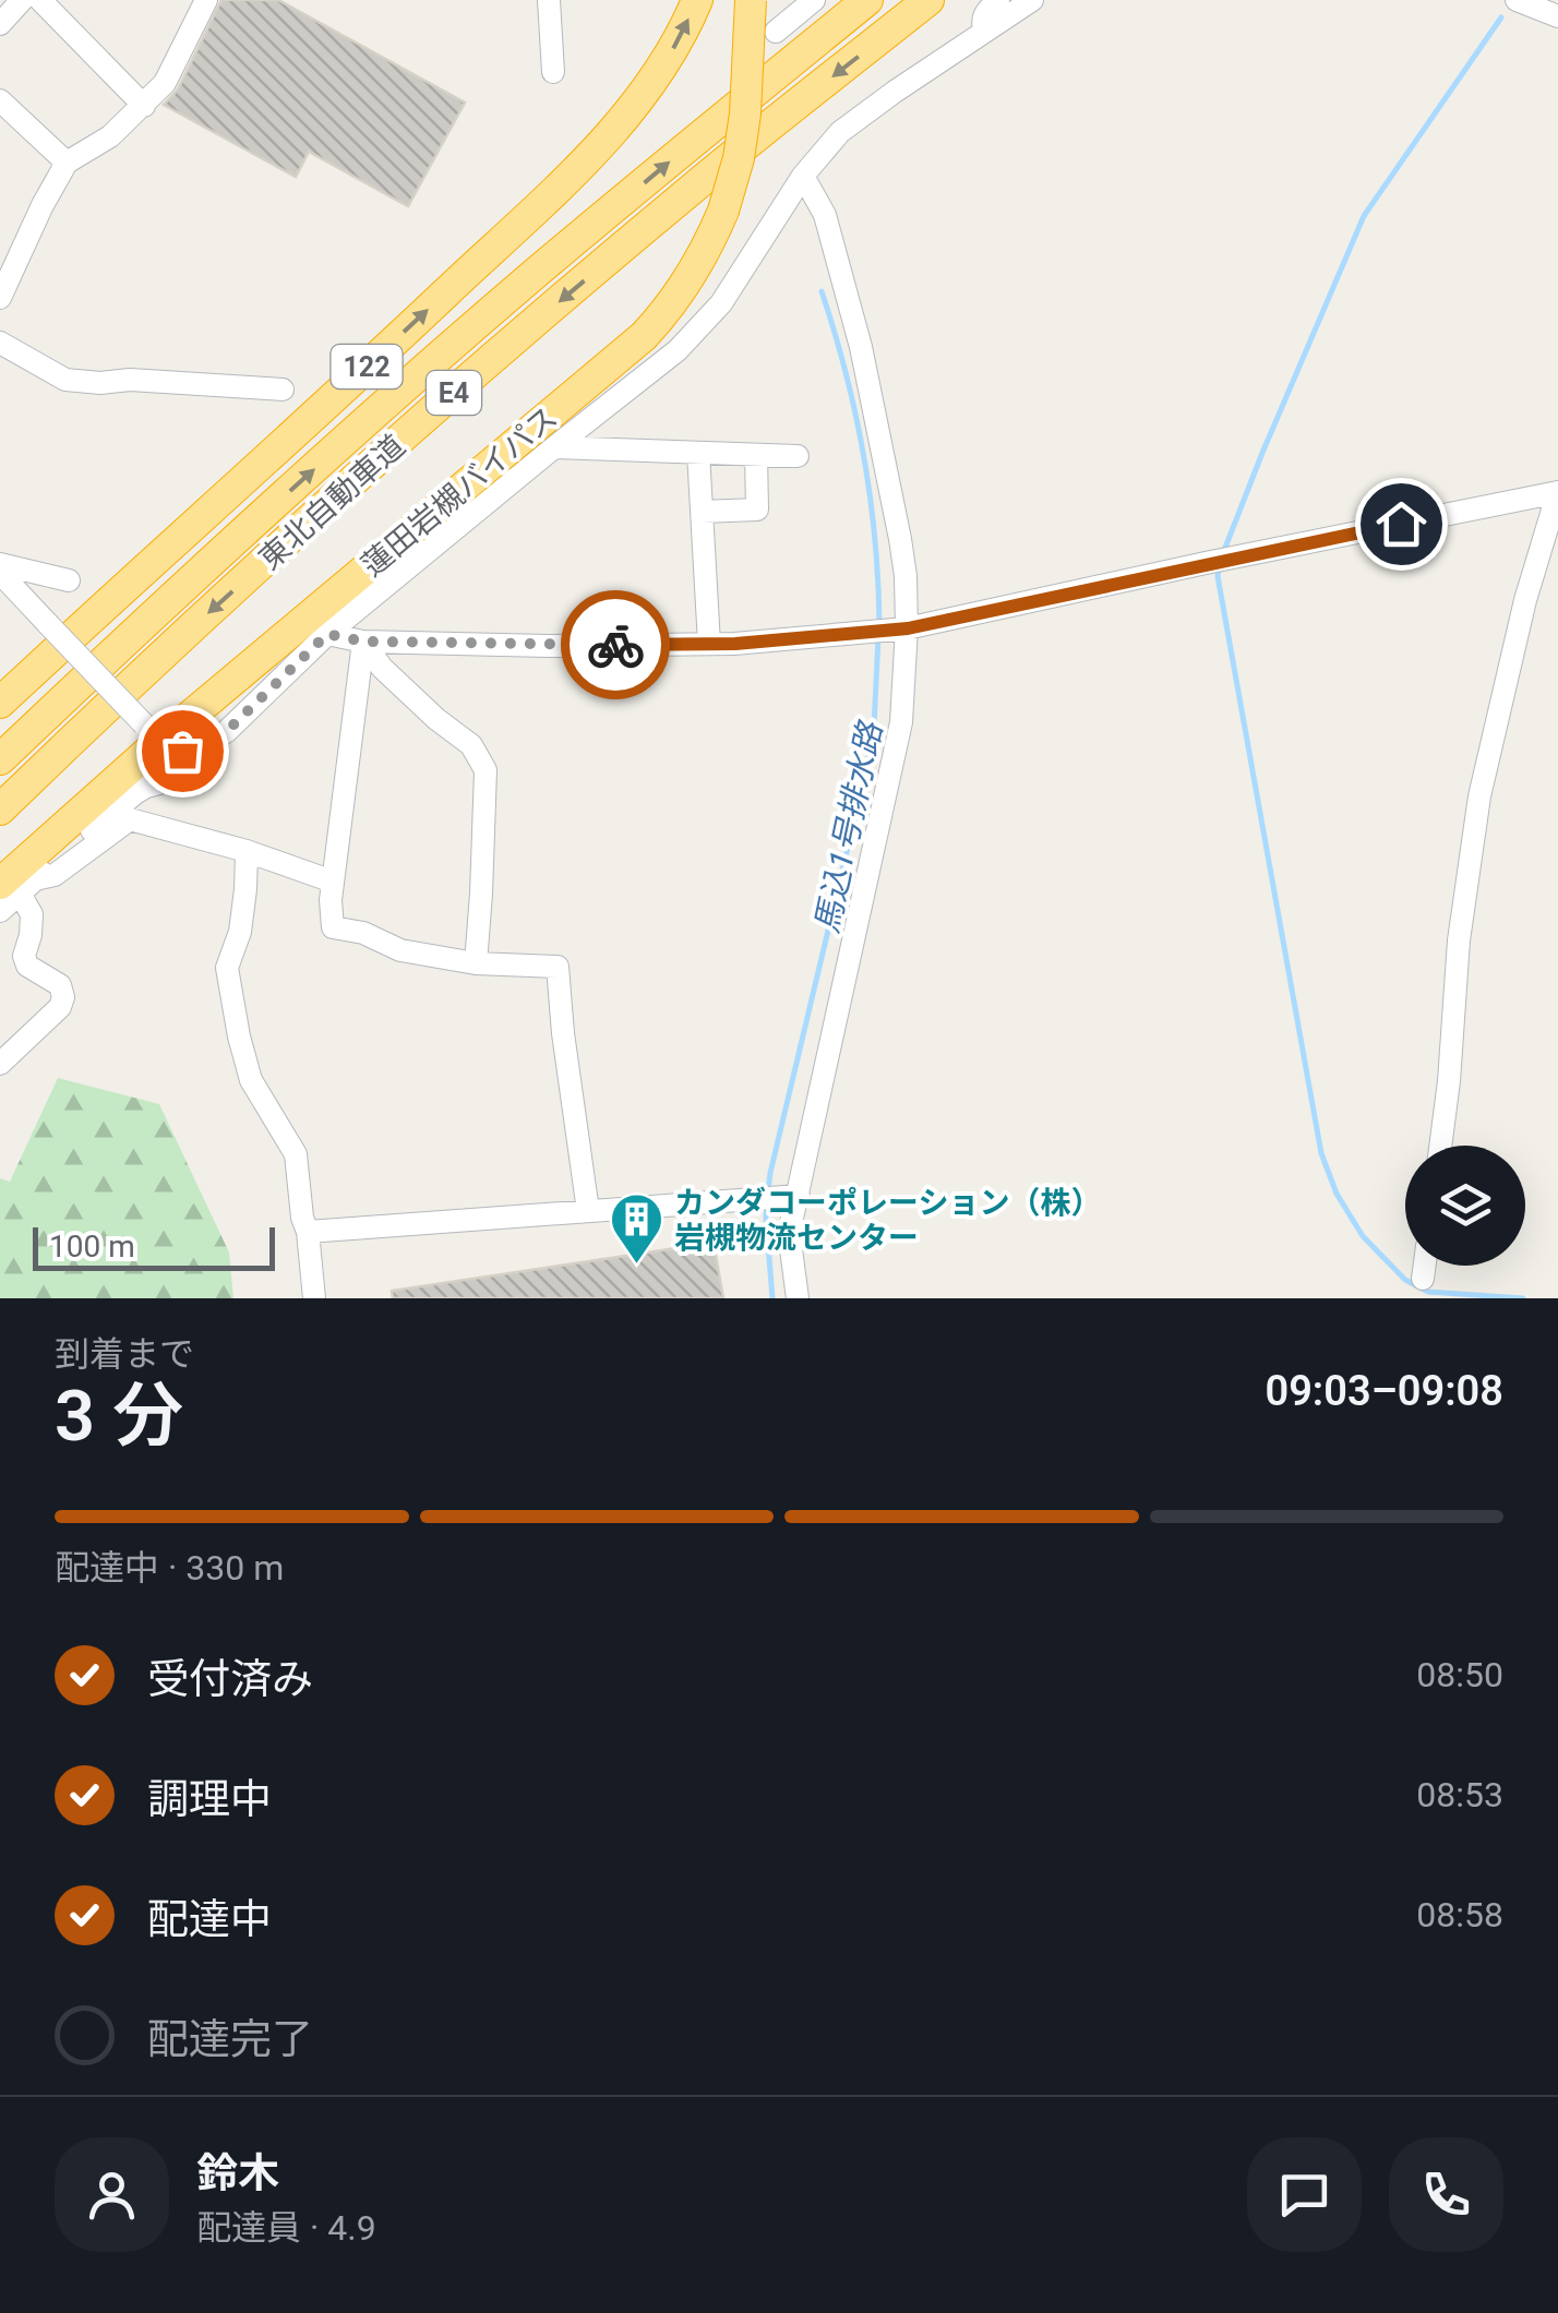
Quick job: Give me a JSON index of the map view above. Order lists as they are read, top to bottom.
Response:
{
  "streets": {
    "highway": [
      "122",
      "E4",
      "蓮田岩槻バイパス",
      "東北自動車道"
    ]
  },
  "water": ["馬込1号排水路"],
  "places": {
    "building": ["カンダコーポレーション（株） 岩槻物流センター"]
  },
  "scale_bar": "100 m",
  "page": {
    "scale": "100 m",
    "heading": ["3 分", "到着まで", "09:03–09:08"],
    "panel": ["鈴木", "配達員 · 4.9"],
    "bar": "配達中 · 330 m",
    "list": [
      ["受付済み", "08:50"],
      ["調理中", "08:53"],
      ["配達中", "08:58"],
      "配達完了"
    ]
  }
}
